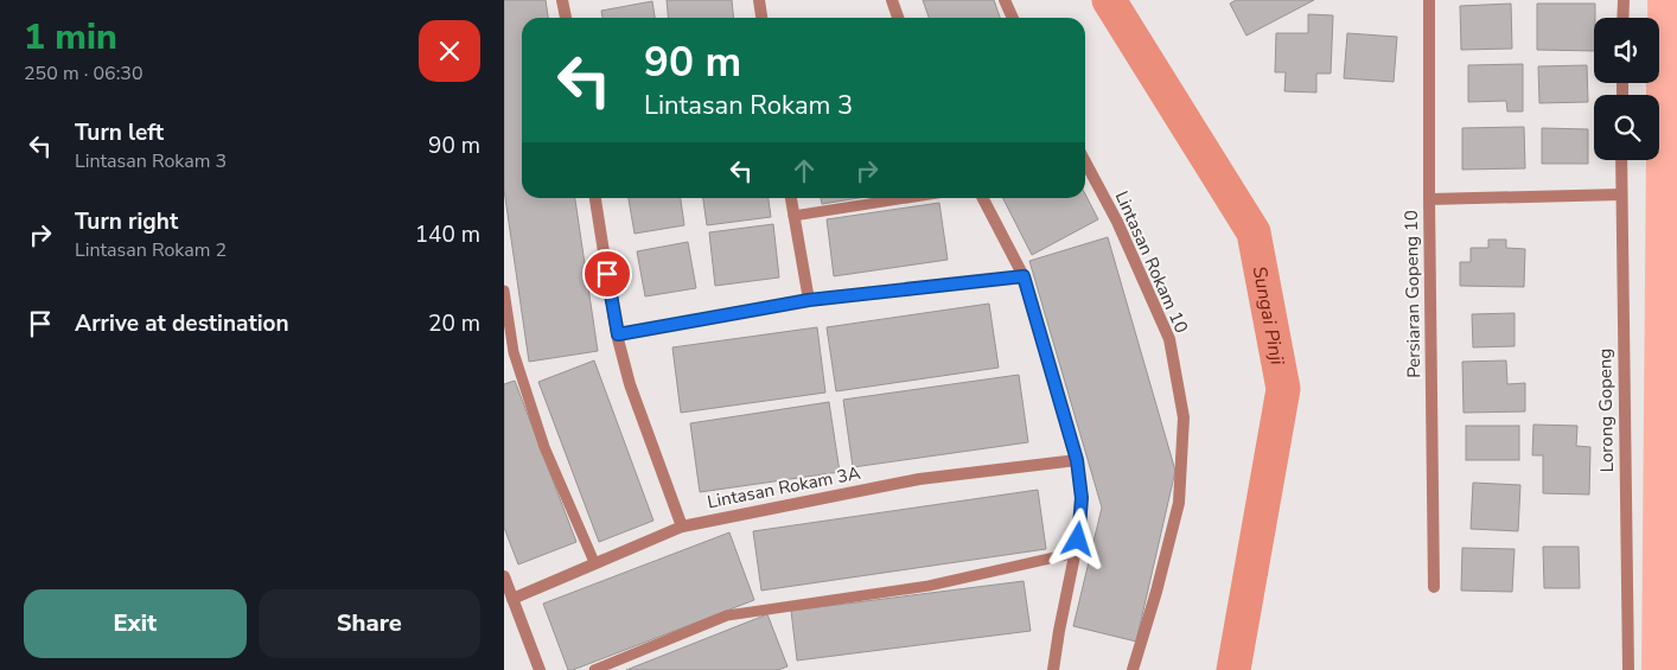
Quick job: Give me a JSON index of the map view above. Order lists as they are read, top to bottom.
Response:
{
  "streets": {
    "street": [
      "Lintasan Rokam 10",
      "Persiaran Gopeng 10",
      "Lorong Gopeng",
      "Lintasan Rokam 3A"
    ]
  },
  "water": ["Sungai Pinji"],
  "page": {
    "heading": ["1 min", "250 m · 06:30"],
    "turn": ["90 m", "Lintasan Rokam 3"],
    "list": [
      {
        "name": "Turn left",
        "note": "Lintasan Rokam 3",
        "value": "90 m"
      },
      {
        "name": "Turn right",
        "note": "Lintasan Rokam 2",
        "value": "140 m"
      },
      {
        "name": "Arrive at destination",
        "value": "20 m"
      }
    ],
    "buttons": ["Exit", "Share"]
  }
}
